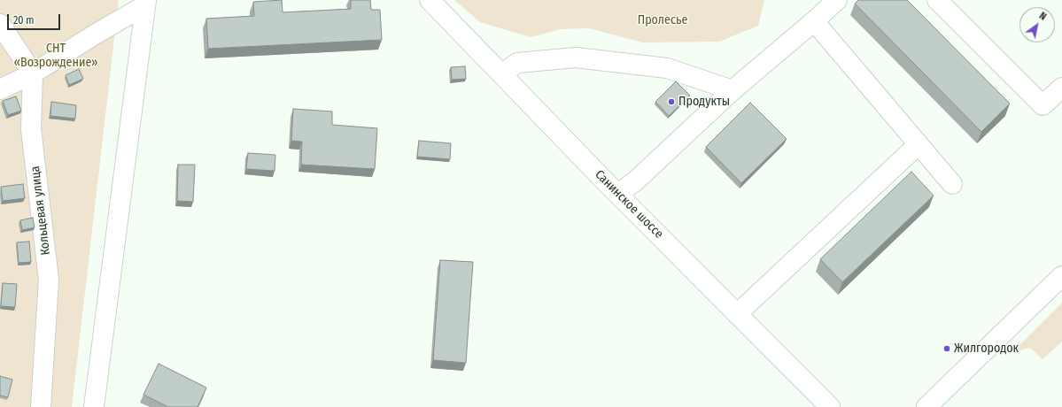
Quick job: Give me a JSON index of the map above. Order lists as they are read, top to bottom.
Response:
{
  "streets": {
    "street": ["Санинское шоссе", "Кольцевая улица"]
  },
  "parks": ["Пролесье", "СНТ «Возрождение»"],
  "places": ["Продукты", "Жилгородок"],
  "scale_bar": "20 m",
  "north": "top right"
}
